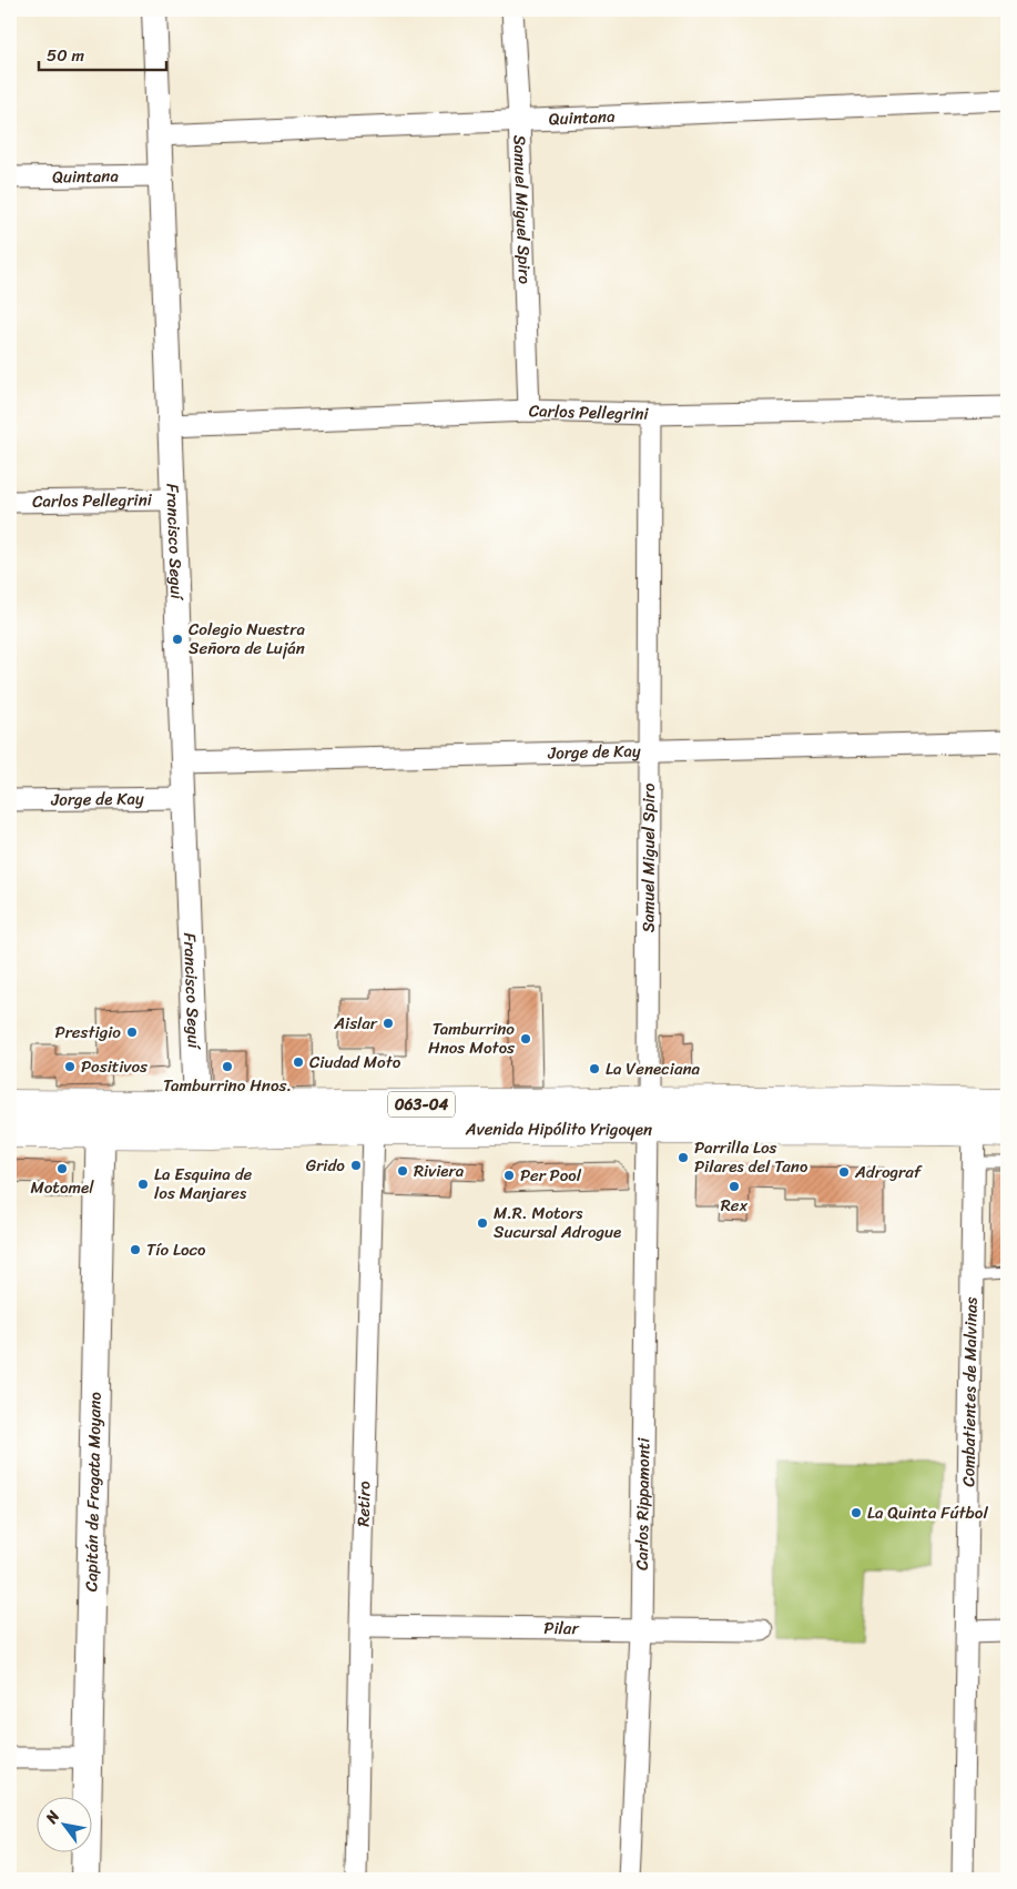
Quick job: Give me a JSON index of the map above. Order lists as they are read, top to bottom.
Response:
{
  "streets": {
    "main road": ["063-04", "Avenida Hipólito Yrigoyen", "Capitán de Fragata Moyano"],
    "street": [
      "Quintana",
      "Samuel Miguel Spiro",
      "Carlos Pellegrini",
      "Francisco Seguí",
      "Jorge de Kay",
      "Combatientes de Malvinas",
      "Retiro",
      "Carlos Rippamonti",
      "Pilar"
    ]
  },
  "crossings": [
    ["Quintana", "Samuel Miguel Spiro"],
    ["Quintana", "Francisco Seguí"],
    ["Samuel Miguel Spiro", "Carlos Pellegrini"],
    ["Samuel Miguel Spiro", "Jorge de Kay"],
    ["Samuel Miguel Spiro", "Avenida Hipólito Yrigoyen"],
    ["Samuel Miguel Spiro", "Carlos Rippamonti"],
    ["Carlos Pellegrini", "Francisco Seguí"],
    ["Francisco Seguí", "Jorge de Kay"],
    ["Francisco Seguí", "Avenida Hipólito Yrigoyen"],
    ["Avenida Hipólito Yrigoyen", "Combatientes de Malvinas"],
    ["Avenida Hipólito Yrigoyen", "Capitán de Fragata Moyano"],
    ["Avenida Hipólito Yrigoyen", "Retiro"],
    ["Avenida Hipólito Yrigoyen", "Carlos Rippamonti"],
    ["Retiro", "Pilar"],
    ["Carlos Rippamonti", "Pilar"]
  ],
  "places": [
    "Colegio Nuestra Señora de Luján",
    "Aislar",
    "Prestigio",
    "Tamburrino Hnos Motos",
    "Ciudad Moto",
    "Positivos",
    "Tamburrino Hnos.",
    "La Veneciana",
    "Parrilla Los Pilares del Tano",
    "Grido",
    "Motomel",
    "Riviera",
    "Adrograf",
    "Per Pool",
    "La Esquina de los Manjares",
    "Rex",
    "M.R. Motors Sucursal Adrogue",
    "Tío Loco",
    "La Quinta Fútbol"
  ],
  "scale_bar": "50 m",
  "north": "top left"
}
